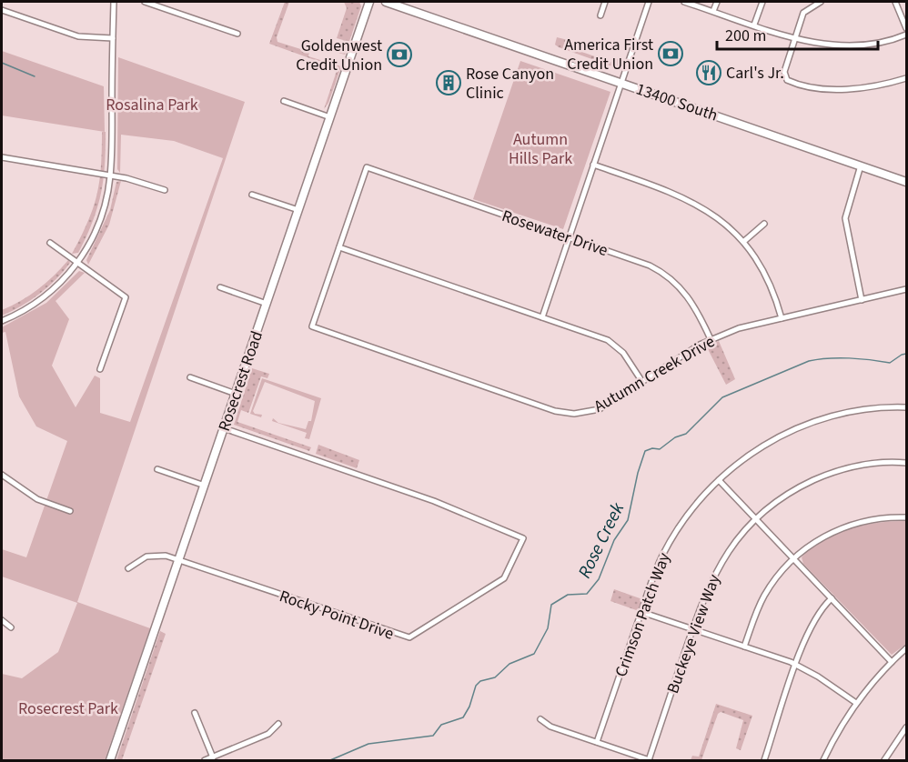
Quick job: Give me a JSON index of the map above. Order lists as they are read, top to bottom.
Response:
{
  "streets": {
    "main road": ["13400 South", "Rosecrest Road"],
    "street": [
      "Rosewater Drive",
      "Autumn Creek Drive",
      "Rocky Point Drive",
      "Crimson Patch Way",
      "Buckeye View Way"
    ]
  },
  "crossings": [
    ["Rosewater Drive", "Autumn Creek Drive"],
    ["Rosecrest Road", "Rocky Point Drive"]
  ],
  "water": ["Rose Creek"],
  "parks": ["Rosalina Park", "Autumn Hills Park", "Rosecrest Park"],
  "places": {
    "bank": ["America First Credit Union", "Goldenwest Credit Union"],
    "restaurant": ["Carl's Jr."],
    "building": ["Rose Canyon Clinic"]
  },
  "scale_bar": "200 m"
}
